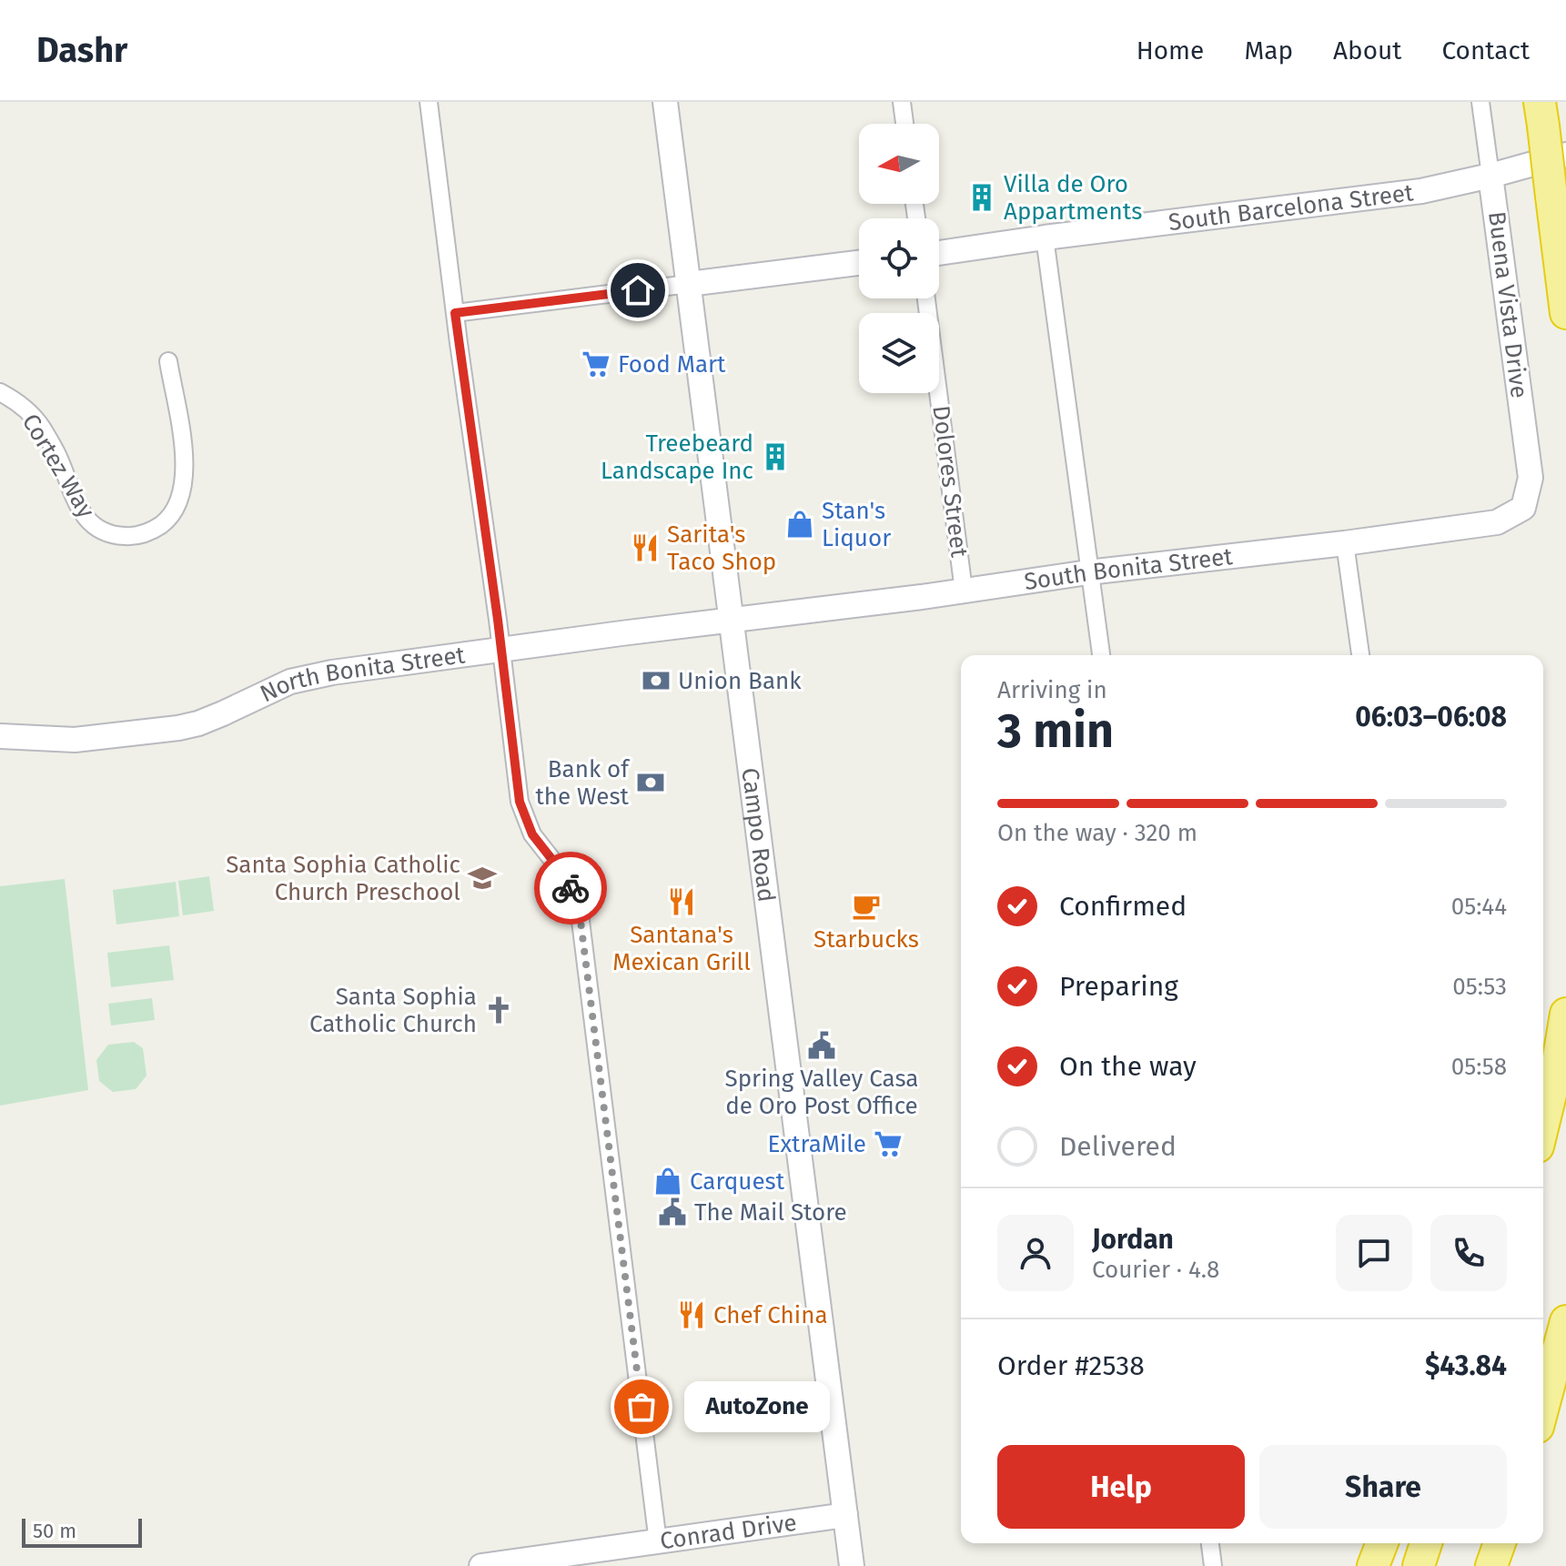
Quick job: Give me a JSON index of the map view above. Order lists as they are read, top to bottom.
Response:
{
  "streets": {
    "main road": [
      "South Barcelona Street",
      "Buena Vista Drive",
      "South Bonita Street",
      "North Bonita Street",
      "Campo Road",
      "Conrad Drive"
    ],
    "street": ["Cortez Way", "Dolores Street"]
  },
  "crossings": [
    ["South Barcelona Street", "Buena Vista Drive"],
    ["Buena Vista Drive", "South Bonita Street"],
    ["Dolores Street", "South Bonita Street"],
    ["South Bonita Street", "North Bonita Street"],
    ["South Bonita Street", "Campo Road"],
    ["North Bonita Street", "Campo Road"],
    ["Campo Road", "Conrad Drive"]
  ],
  "places": {
    "building": ["Villa de Oro Appartments", "Treebeard Landscape Inc"],
    "supermarket": ["Food Mart", "ExtraMile"],
    "shop": ["Stan's Liquor", "Carquest"],
    "restaurant": ["Sarita's Taco Shop", "Santana's Mexican Grill", "Chef China"],
    "bank": ["Union Bank", "Bank of the West"],
    "school or university": ["Santa Sophia Catholic Church Preschool"],
    "cafe": ["Starbucks"],
    "church": ["Santa Sophia Catholic Church"],
    "public building": ["Spring Valley Casa de Oro Post Office", "The Mail Store"],
    "other": ["AutoZone"]
  },
  "scale_bar": "50 m",
  "north": "left",
  "page": {
    "header": "Dashr",
    "nav": [
      "Home",
      "Map",
      "About",
      "Contact"
    ],
    "heading": ["3 min", "Arriving in", "06:03–06:08"],
    "panel": [
      "Jordan",
      "Courier · 4.8",
      "Order #2538",
      "$43.84"
    ],
    "bar": "On the way · 320 m",
    "list": [
      ["Confirmed", "05:44"],
      ["Preparing", "05:53"],
      ["On the way", "05:58"],
      "Delivered"
    ],
    "bubble": "AutoZone",
    "buttons": ["Help", "Share"],
    "scale": "50 m"
  }
}
